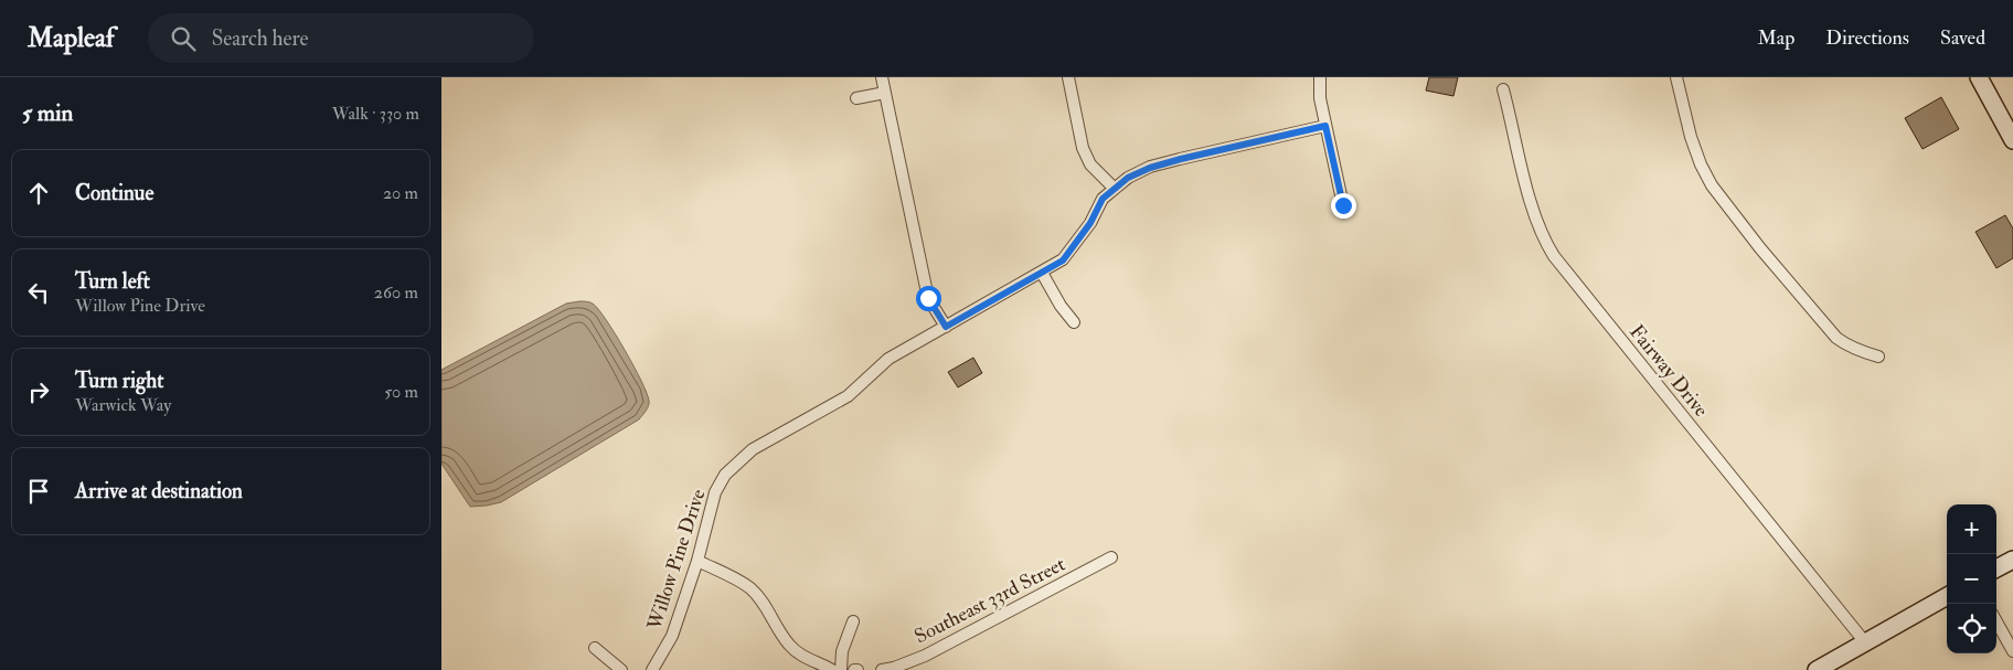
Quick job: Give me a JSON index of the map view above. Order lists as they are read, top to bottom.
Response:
{
  "streets": {
    "street": ["Fairway Drive", "Willow Pine Drive", "Southeast 33rd Street"]
  },
  "page": {
    "header": "Mapleaf",
    "search": "Search here",
    "nav": ["Map", "Directions", "Saved"],
    "heading": ["5 min", "Walk · 330 m"],
    "list": [
      ["Continue", "20 m"],
      ["Turn left", "Willow Pine Drive", "260 m"],
      ["Turn right", "Warwick Way", "50 m"],
      "Arrive at destination"
    ],
    "map_buttons": ["+", "−"]
  }
}
